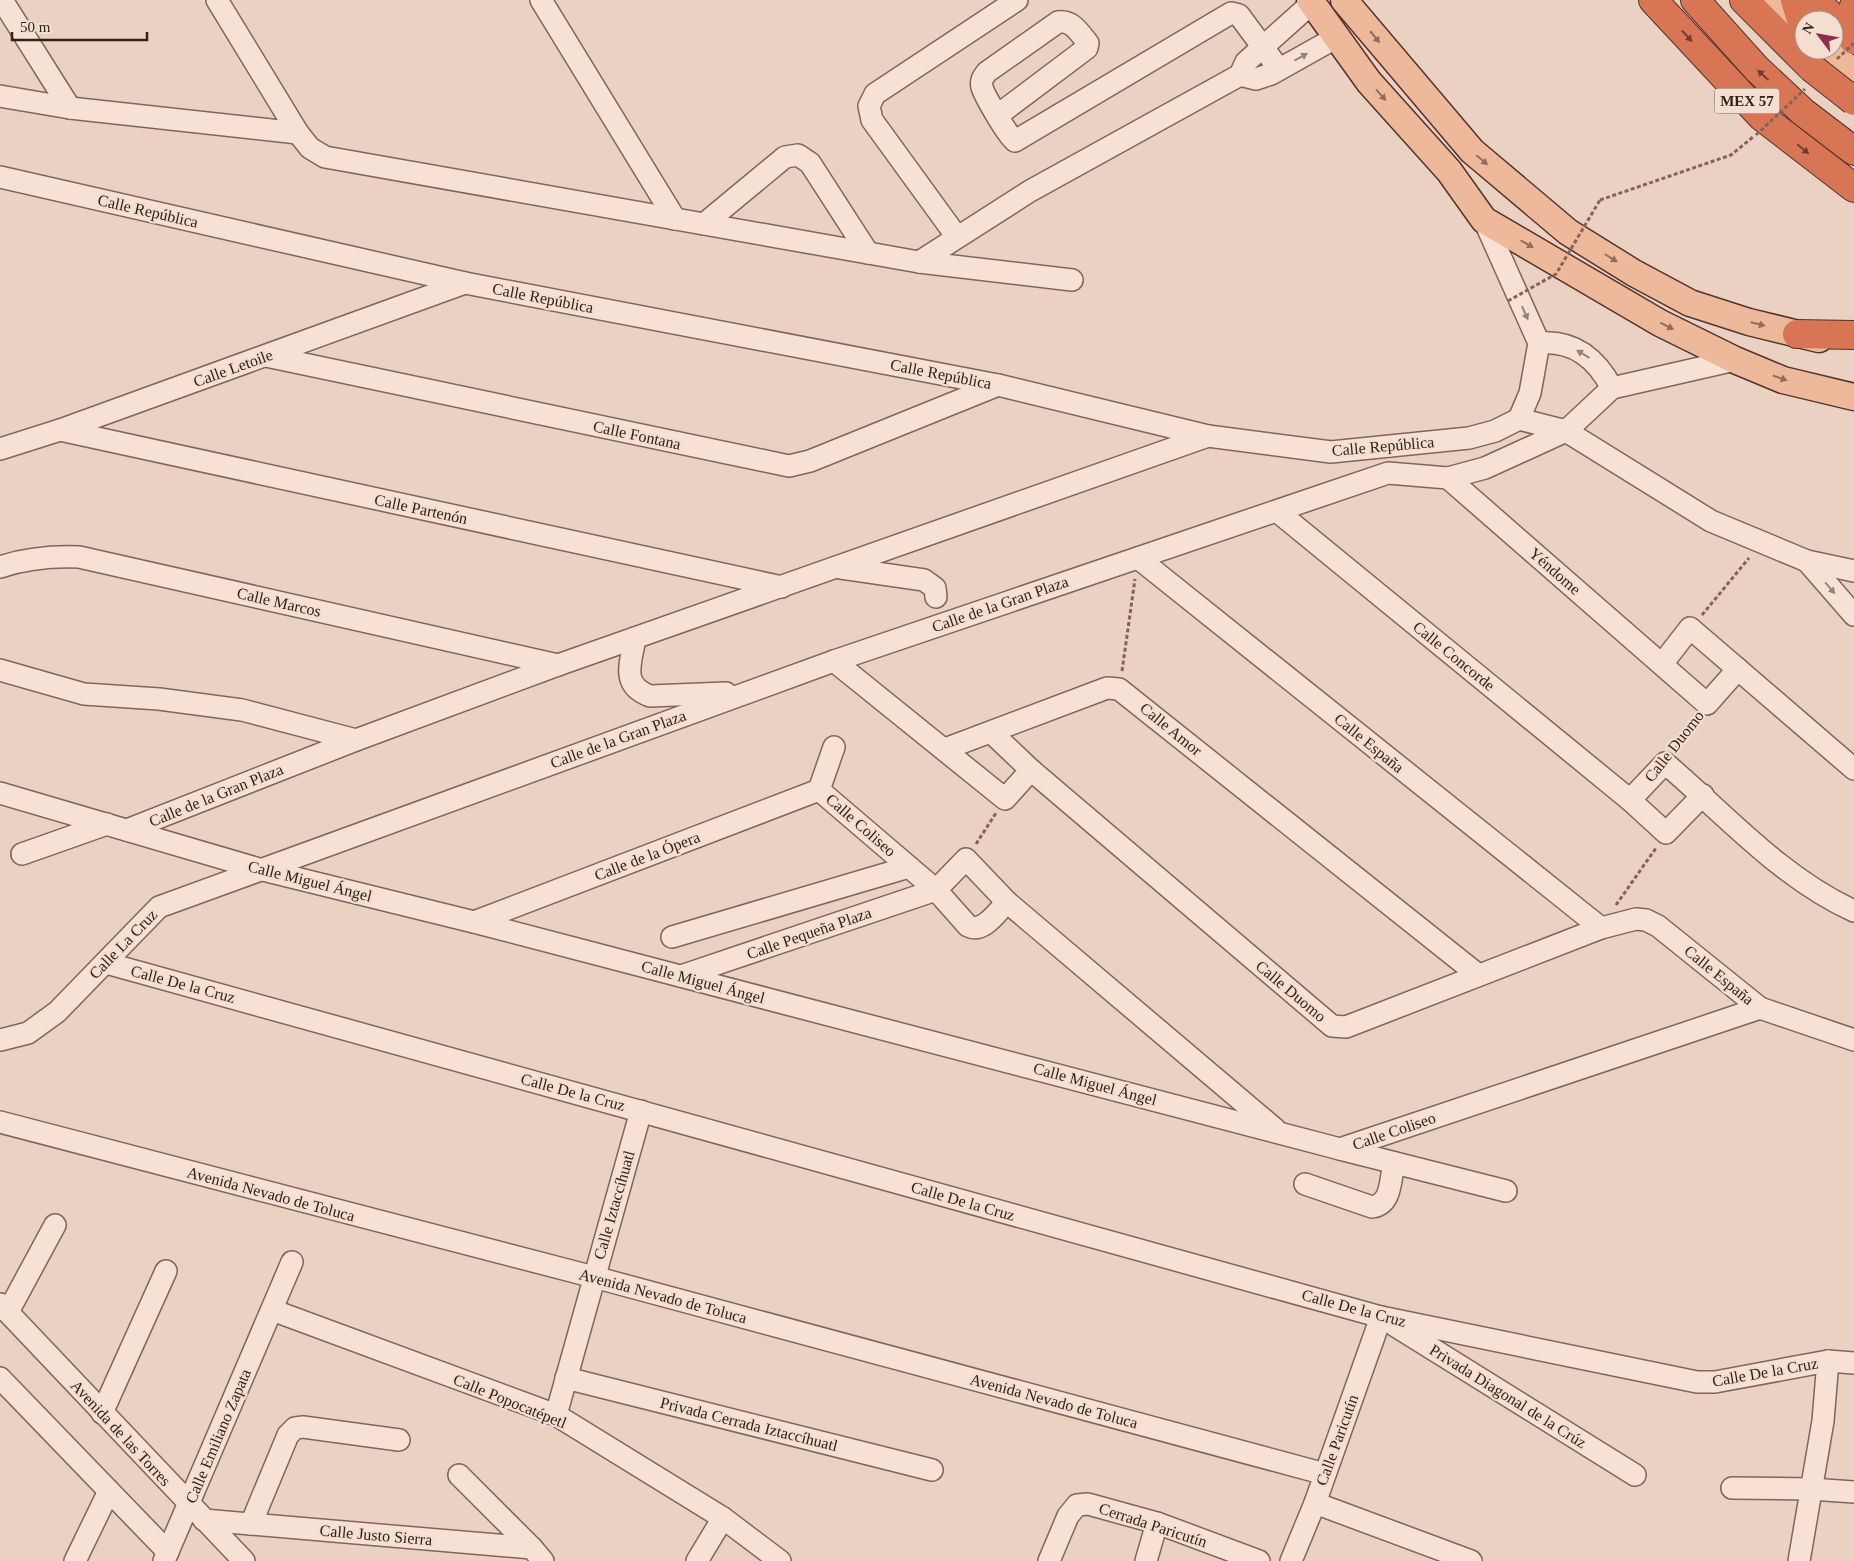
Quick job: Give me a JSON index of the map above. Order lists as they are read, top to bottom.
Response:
{
  "streets": {
    "highway": ["MEX 57"],
    "street": [
      "Calle República",
      "Calle Letoile",
      "Calle Fontana",
      "Calle Partenón",
      "Yéndome",
      "Calle Marcos",
      "Calle de la Gran Plaza",
      "Calle Concorde",
      "Calle Amor",
      "Calle España",
      "Calle Duomo",
      "Calle Coliseo",
      "Calle de la Ópera",
      "Calle Miguel Ángel",
      "Calle Pequeña Plaza",
      "Calle La Cruz",
      "Calle De la Cruz",
      "Avenida Nevado de Toluca",
      "Calle Iztaccíhuatl",
      "Privada Diagonal de la Crúz",
      "Calle Popocatépetl",
      "Privada Cerrada Iztaccíhuatl",
      "Avenida de las Torres",
      "Calle Emiliano Zapata",
      "Calle Paricutín",
      "Cerrada Paricutín",
      "Calle Justo Sierra"
    ]
  },
  "crossings": [
    ["Calle República", "Calle Letoile"],
    ["Calle República", "Calle Fontana"],
    ["Calle República", "Calle de la Gran Plaza"],
    ["Calle Letoile", "Calle Fontana"],
    ["Calle Letoile", "Calle Partenón"],
    ["Calle Partenón", "Calle de la Gran Plaza"],
    ["Yéndome", "Calle de la Gran Plaza"],
    ["Yéndome", "Calle Duomo"],
    ["Calle Marcos", "Calle de la Gran Plaza"],
    ["Calle de la Gran Plaza", "Calle Concorde"],
    ["Calle de la Gran Plaza", "Calle España"],
    ["Calle de la Gran Plaza", "Calle Miguel Ángel"],
    ["Calle de la Gran Plaza", "Calle La Cruz"],
    ["Calle Concorde", "Calle Duomo"],
    ["Calle Amor", "Calle Duomo"],
    ["Calle España", "Calle Duomo"],
    ["Calle España", "Calle Coliseo"],
    ["Calle Coliseo", "Calle de la Ópera"],
    ["Calle Coliseo", "Calle Miguel Ángel"],
    ["Calle Coliseo", "Calle Pequeña Plaza"],
    ["Calle de la Ópera", "Calle Miguel Ángel"],
    ["Calle Miguel Ángel", "Calle Pequeña Plaza"],
    ["Calle Miguel Ángel", "Calle La Cruz"],
    ["Calle La Cruz", "Calle De la Cruz"],
    ["Calle De la Cruz", "Calle Iztaccíhuatl"],
    ["Calle De la Cruz", "Privada Diagonal de la Crúz"],
    ["Calle De la Cruz", "Calle Paricutín"],
    ["Avenida Nevado de Toluca", "Calle Iztaccíhuatl"],
    ["Avenida Nevado de Toluca", "Calle Paricutín"],
    ["Calle Iztaccíhuatl", "Calle Popocatépetl"],
    ["Calle Iztaccíhuatl", "Privada Cerrada Iztaccíhuatl"],
    ["Privada Diagonal de la Crúz", "Calle Paricutín"],
    ["Calle Popocatépetl", "Calle Emiliano Zapata"],
    ["Avenida de las Torres", "Calle Emiliano Zapata"],
    ["Avenida de las Torres", "Calle Justo Sierra"]
  ],
  "scale_bar": "50 m",
  "north": "top left"
}
